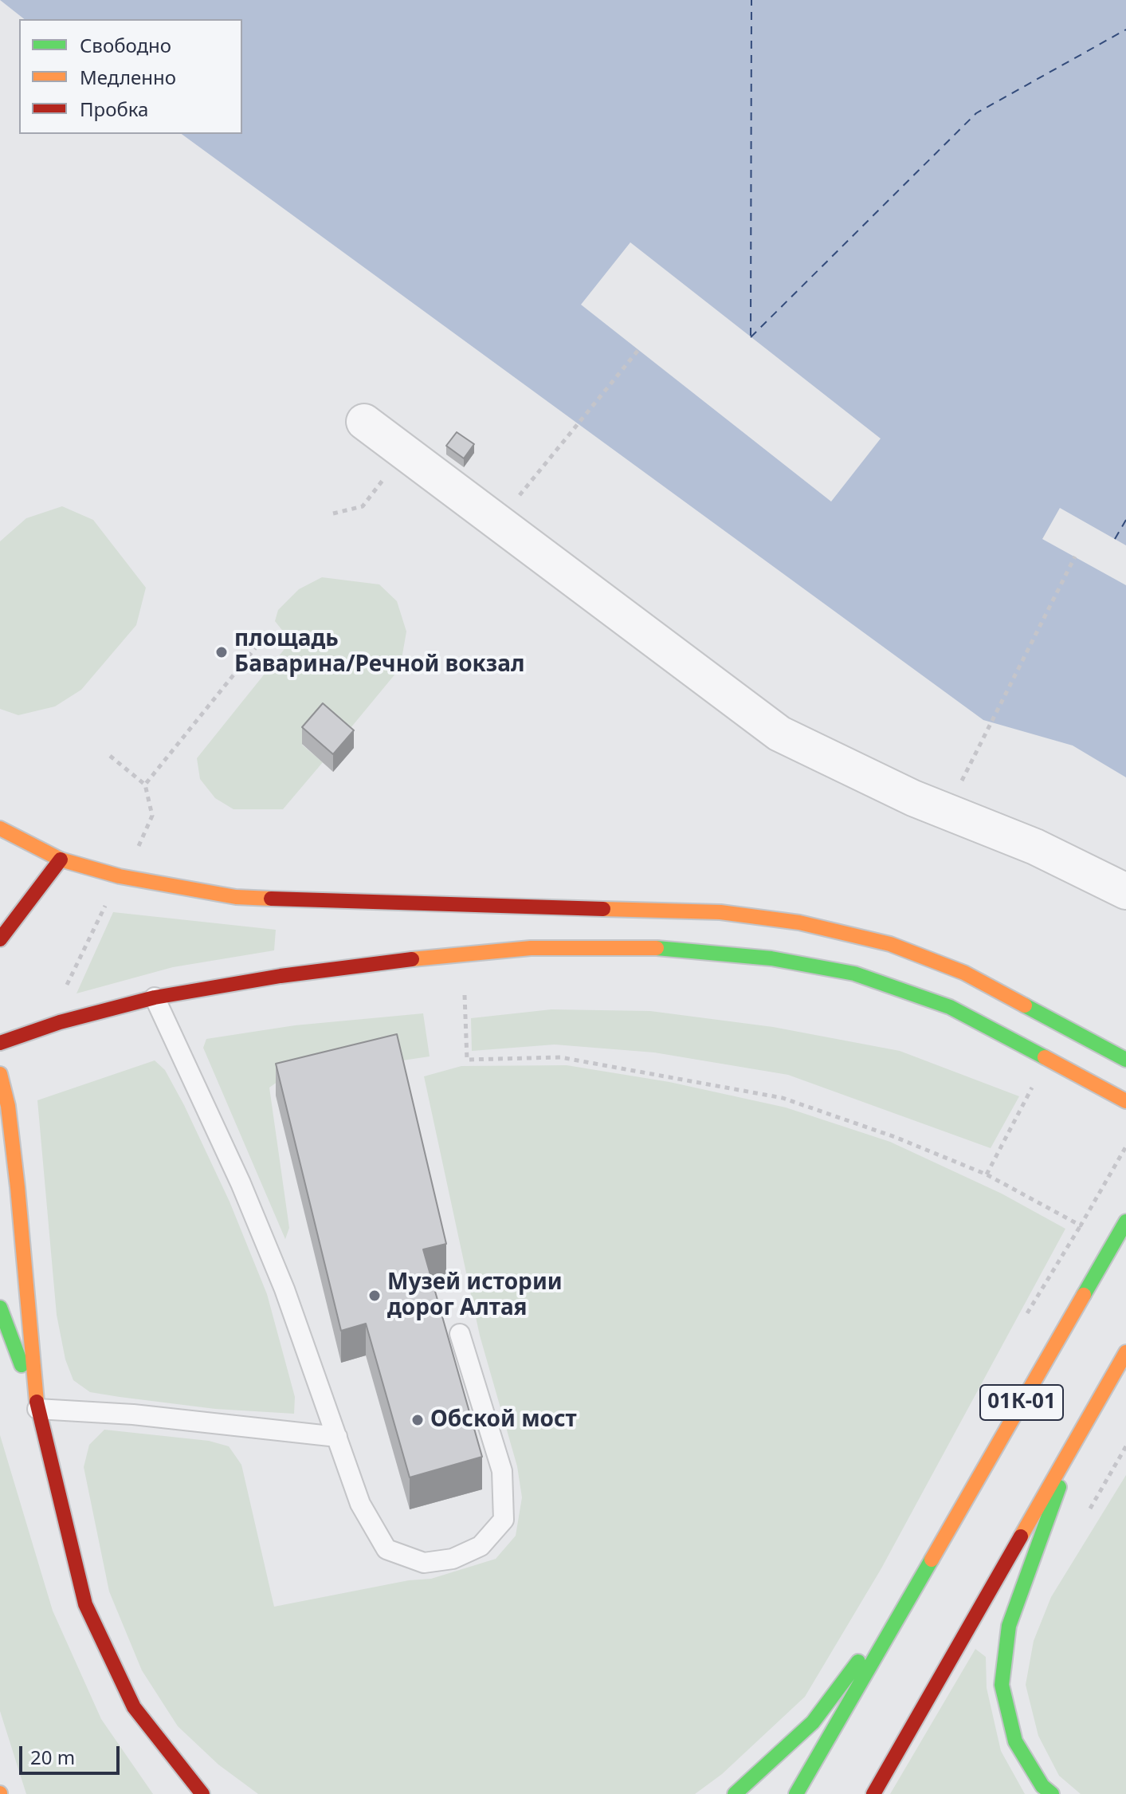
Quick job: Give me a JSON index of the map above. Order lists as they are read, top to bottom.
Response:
{
  "streets": {
    "main road": ["01К-01"]
  },
  "places": ["площадь Баварина/Речной вокзал", "Музей истории дорог Алтая", "Обской мост"],
  "legend": ["Свободно", "Медленно", "Пробка"],
  "scale_bar": "20 m"
}
